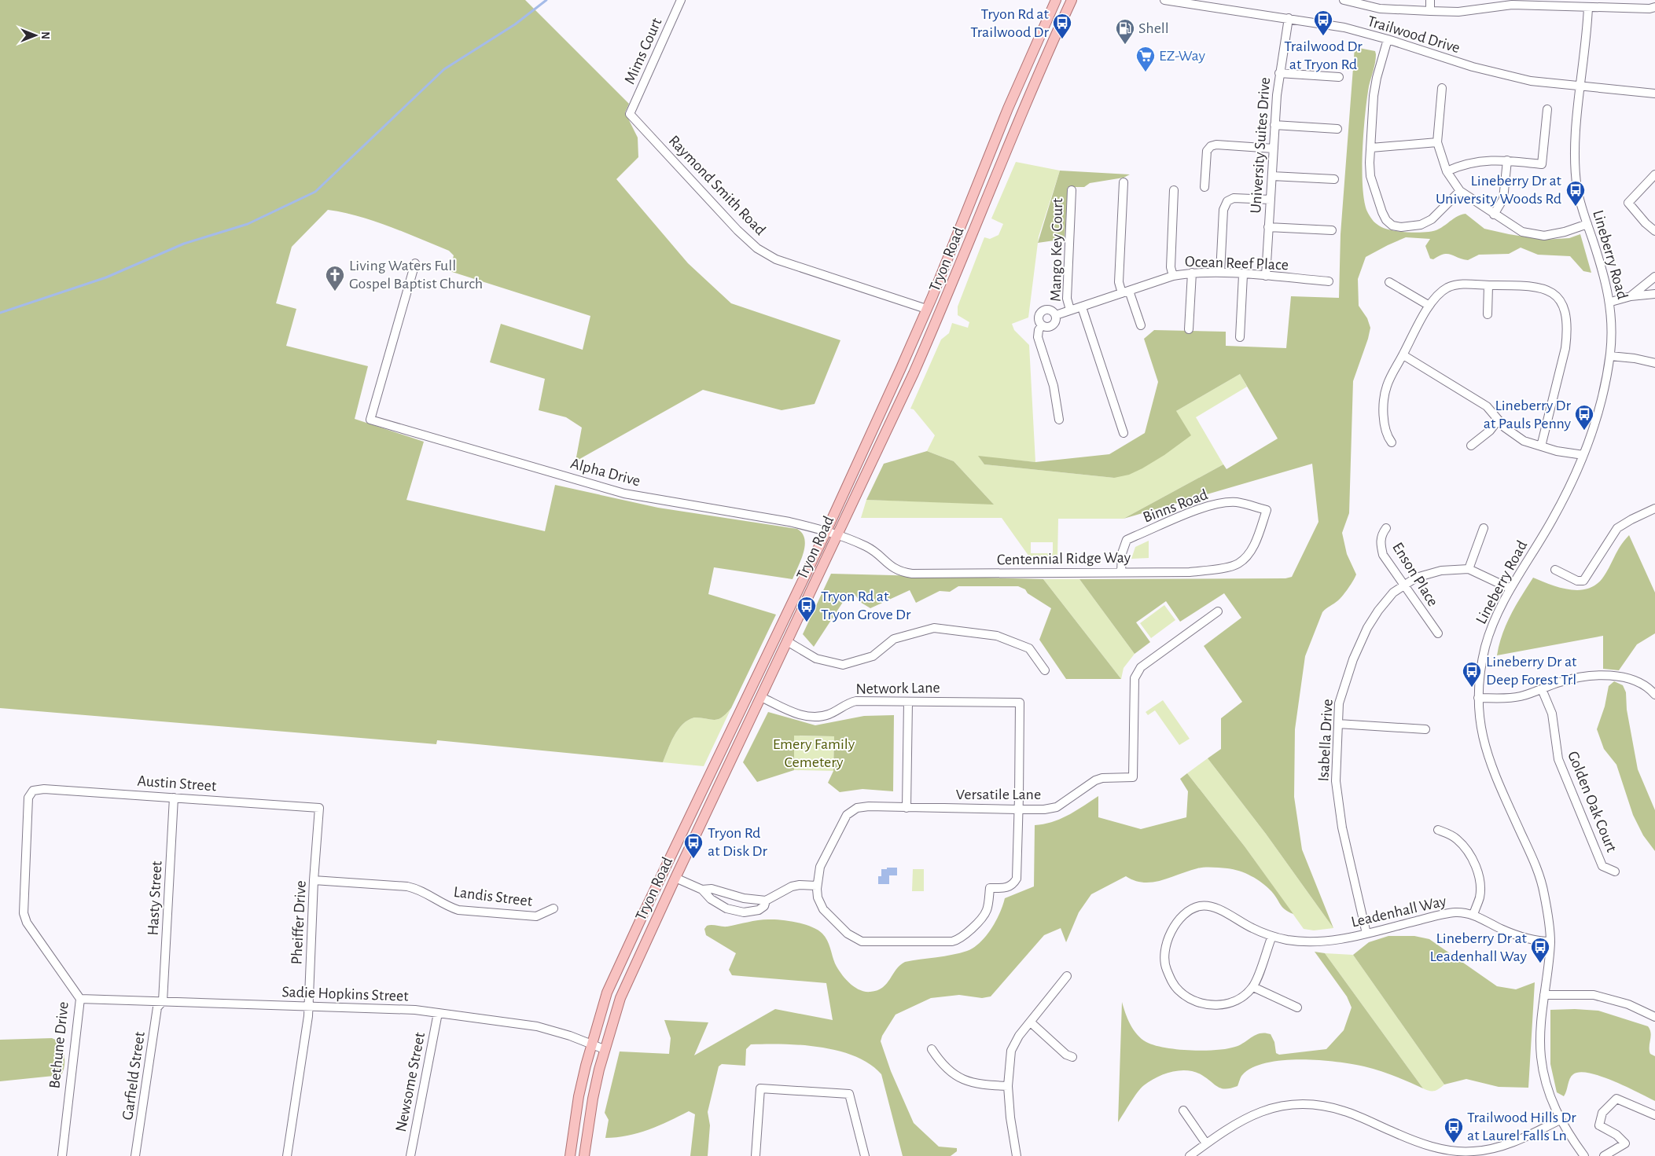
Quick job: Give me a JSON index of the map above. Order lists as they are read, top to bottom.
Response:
{
  "streets": {
    "main road": ["Tryon Road"],
    "street": [
      "Trailwood Drive",
      "Mims Court",
      "University Suites Drive",
      "Raymond Smith Road",
      "Mango Key Court",
      "Lineberry Road",
      "Ocean Reef Place",
      "Alpha Drive",
      "Binns Road",
      "Centennial Ridge Way",
      "Enson Place",
      "Network Lane",
      "Isabella Drive",
      "Austin Street",
      "Versatile Lane",
      "Golden Oak Court",
      "Landis Street",
      "Hasty Street",
      "Leadenhall Way",
      "Pheiffer Drive",
      "Sadie Hopkins Street",
      "Bethune Drive",
      "Garfield Street",
      "Newsome Street"
    ]
  },
  "crossings": [
    ["Trailwood Drive", "University Suites Drive"],
    ["Trailwood Drive", "Lineberry Road"],
    ["Mims Court", "Raymond Smith Road"],
    ["University Suites Drive", "Ocean Reef Place"],
    ["Raymond Smith Road", "Tryon Road"],
    ["Mango Key Court", "Ocean Reef Place"],
    ["Lineberry Road", "Isabella Drive"],
    ["Lineberry Road", "Leadenhall Way"],
    ["Tryon Road", "Alpha Drive"],
    ["Tryon Road", "Centennial Ridge Way"],
    ["Tryon Road", "Network Lane"],
    ["Tryon Road", "Sadie Hopkins Street"],
    ["Alpha Drive", "Centennial Ridge Way"],
    ["Binns Road", "Centennial Ridge Way"],
    ["Enson Place", "Isabella Drive"],
    ["Network Lane", "Versatile Lane"],
    ["Isabella Drive", "Leadenhall Way"],
    ["Austin Street", "Hasty Street"],
    ["Austin Street", "Pheiffer Drive"],
    ["Austin Street", "Bethune Drive"],
    ["Landis Street", "Pheiffer Drive"],
    ["Hasty Street", "Sadie Hopkins Street"],
    ["Hasty Street", "Garfield Street"],
    ["Pheiffer Drive", "Sadie Hopkins Street"],
    ["Sadie Hopkins Street", "Bethune Drive"],
    ["Sadie Hopkins Street", "Garfield Street"],
    ["Sadie Hopkins Street", "Newsome Street"]
  ],
  "parks": ["Emery Family Cemetery"],
  "places": {
    "bus stop": [
      "Trailwood Dr at Tryon Rd",
      "Tryon Rd at Trailwood Dr",
      "Lineberry Dr at University Woods Rd",
      "Lineberry Dr at Pauls Penny",
      "Tryon Rd at Tryon Grove Dr",
      "Lineberry Dr at Deep Forest Trl",
      "Tryon Rd at Disk Dr",
      "Lineberry Dr at Leadenhall Way",
      "Trailwood Hills Dr at Laurel Falls Ln"
    ],
    "fuel station": ["Shell"],
    "supermarket": ["EZ-Way"],
    "church": ["Living Waters Full Gospel Baptist Church"]
  },
  "north": "right"
}
